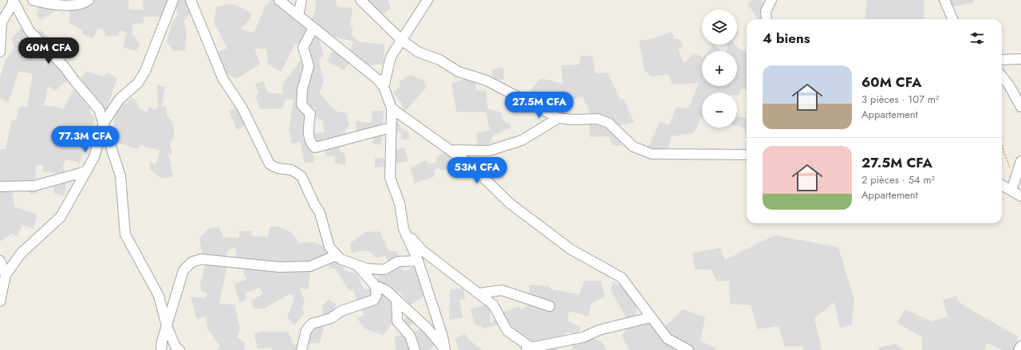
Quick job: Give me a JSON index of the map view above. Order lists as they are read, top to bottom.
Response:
{
  "page": {
    "map_buttons": ["+", "−"],
    "heading": "4 biens",
    "price": [
      "60M CFA",
      "27.5M CFA",
      "77.3M CFA",
      "53M CFA"
    ],
    "list": [
      {
        "name": "60M CFA",
        "note": "3 pièces · 107 m² · Appartement"
      },
      {
        "name": "27.5M CFA",
        "note": "2 pièces · 54 m² · Appartement"
      }
    ]
  }
}
